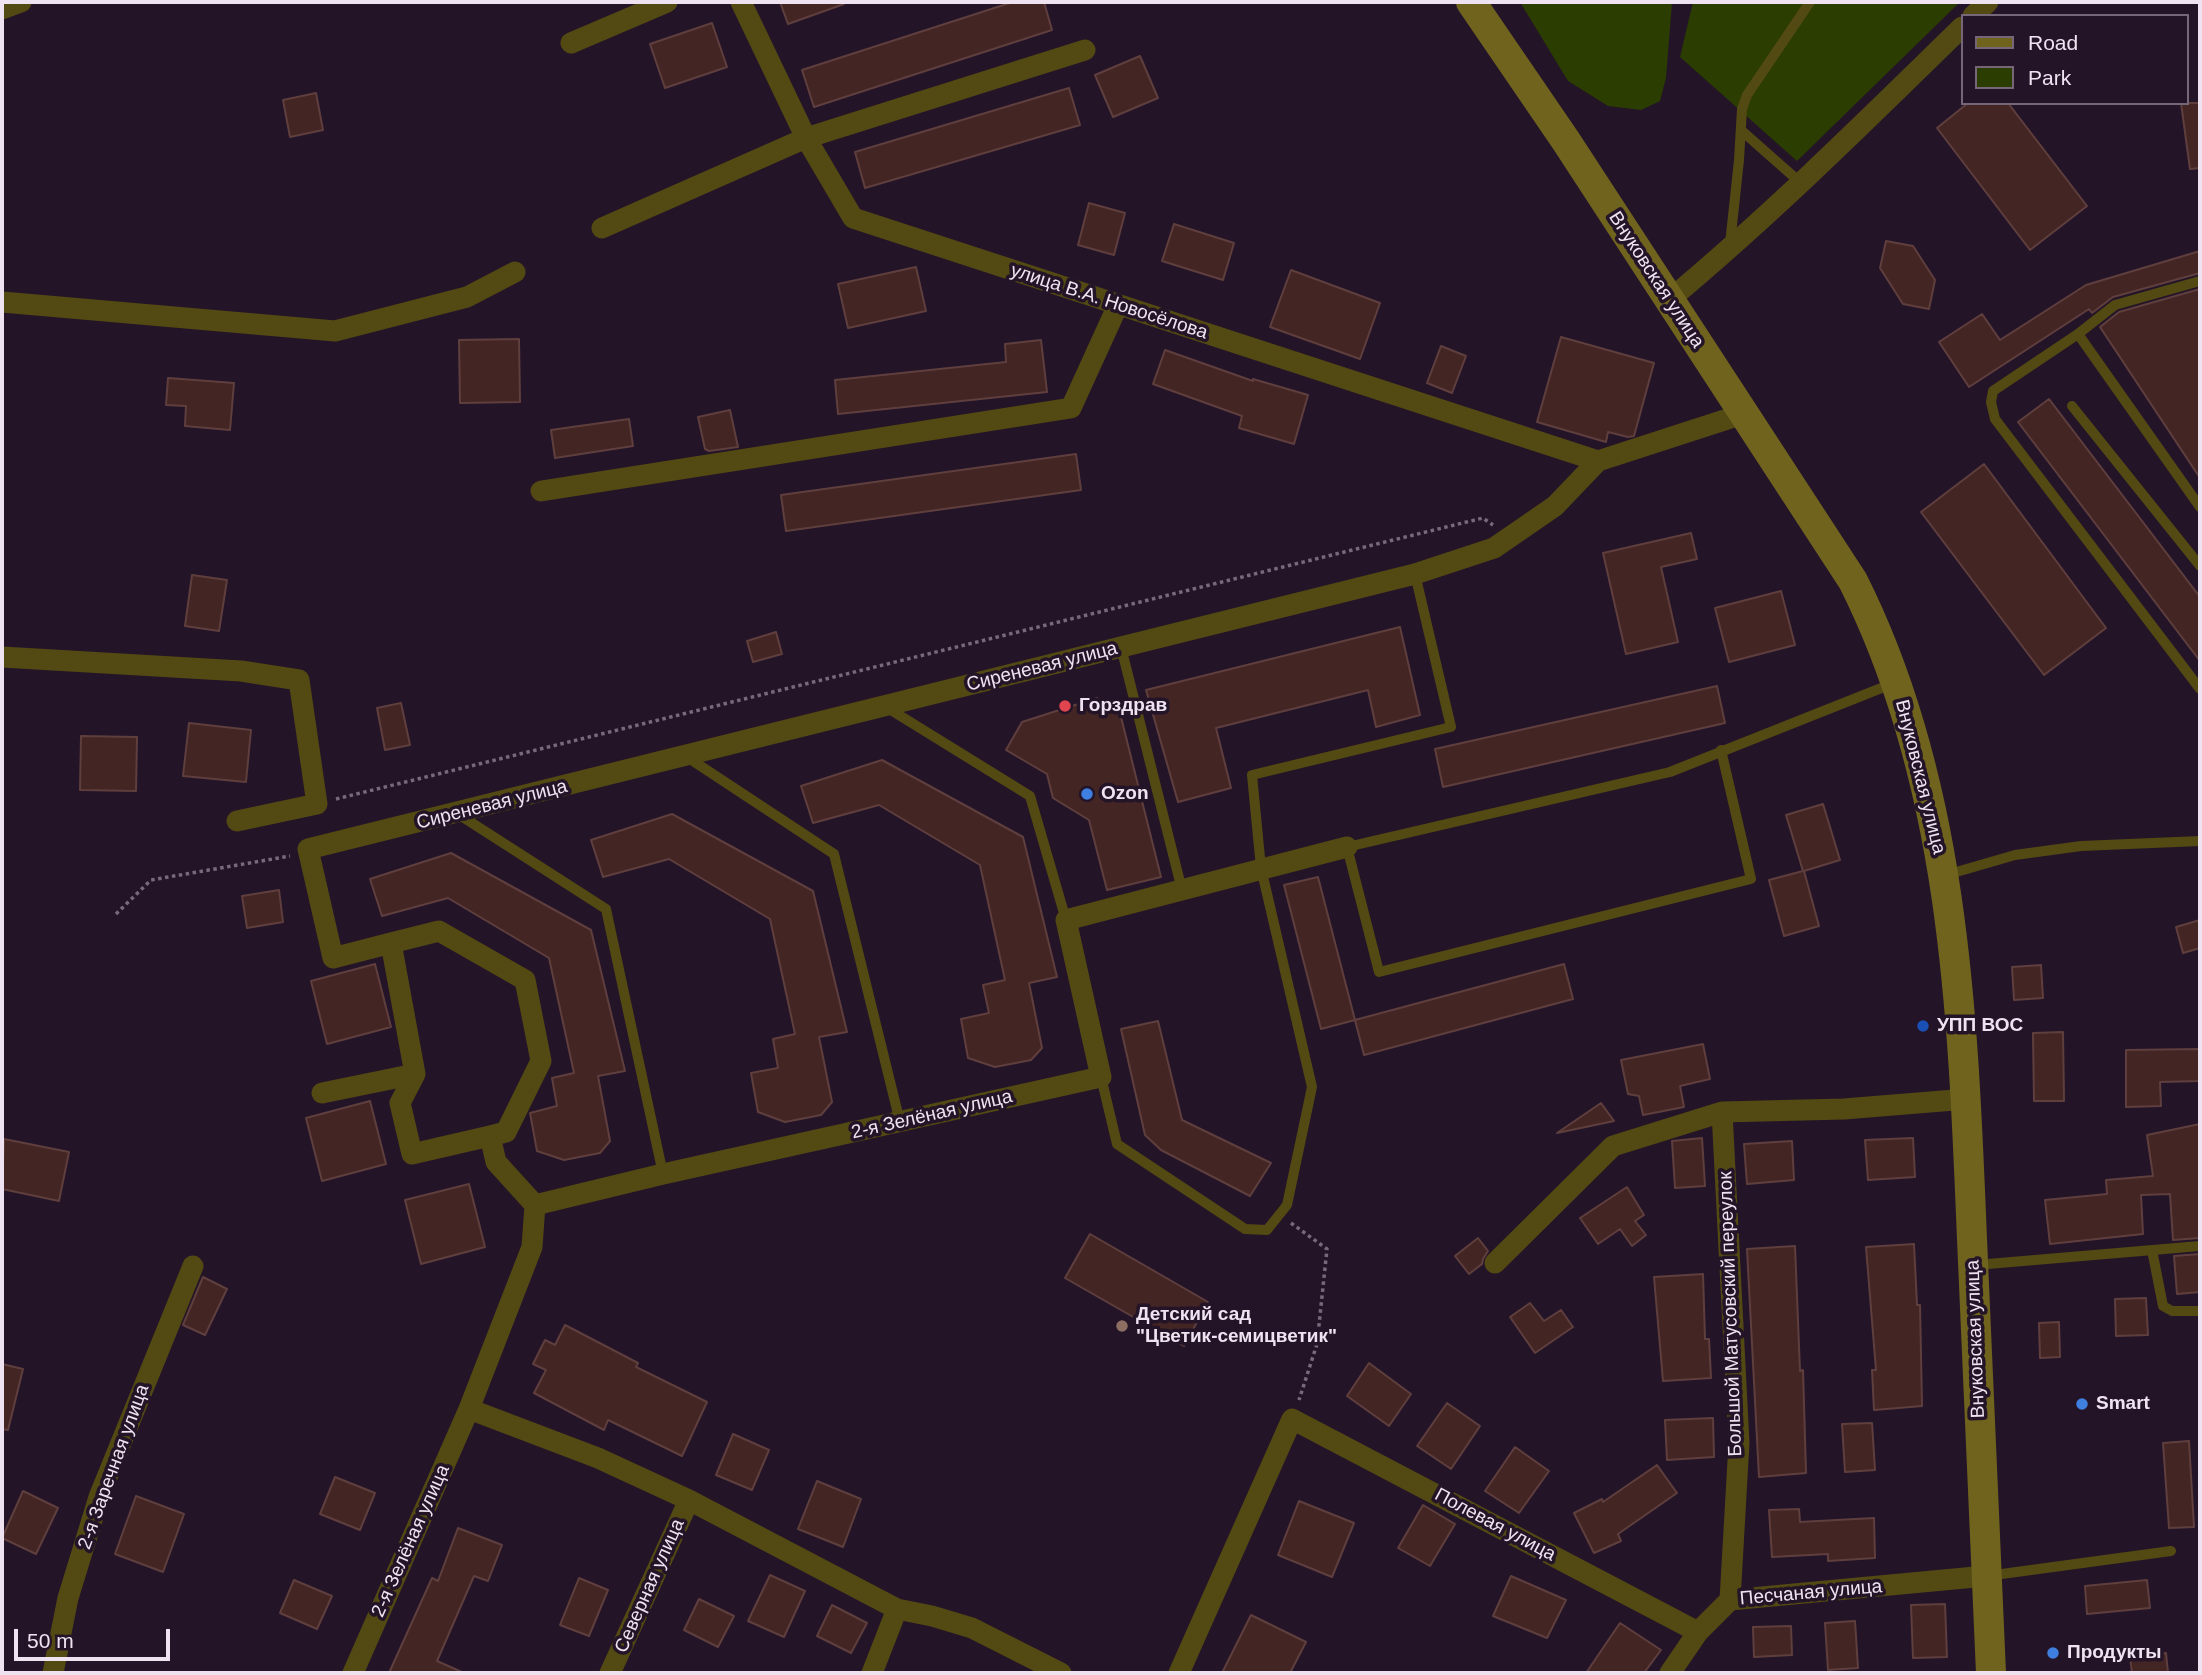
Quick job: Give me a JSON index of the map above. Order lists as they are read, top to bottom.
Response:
{
  "streets": {
    "main road": ["Внуковская улица"],
    "street": [
      "улица В.А. Новосёлова",
      "Сиреневая улица",
      "2-я Зелёная улица",
      "Большой Матусовский переулок",
      "2-я Заречная улица",
      "Полевая улица",
      "Северная улица",
      "Песчаная улица"
    ]
  },
  "crossings": [
    ["Внуковская улица", "Сиреневая улица"],
    ["Внуковская улица", "Песчаная улица"],
    ["улица В.А. Новосёлова", "Сиреневая улица"],
    ["Большой Матусовский переулок", "Песчаная улица"],
    ["Полевая улица", "Песчаная улица"]
  ],
  "places": [
    "Горздрав",
    "Ozon",
    "УПП ВОС",
    "Детский сад \"Цветик-семицветик\"",
    "Smart",
    "Продукты"
  ],
  "legend": ["Road", "Park"],
  "scale_bar": "50 m"
}
